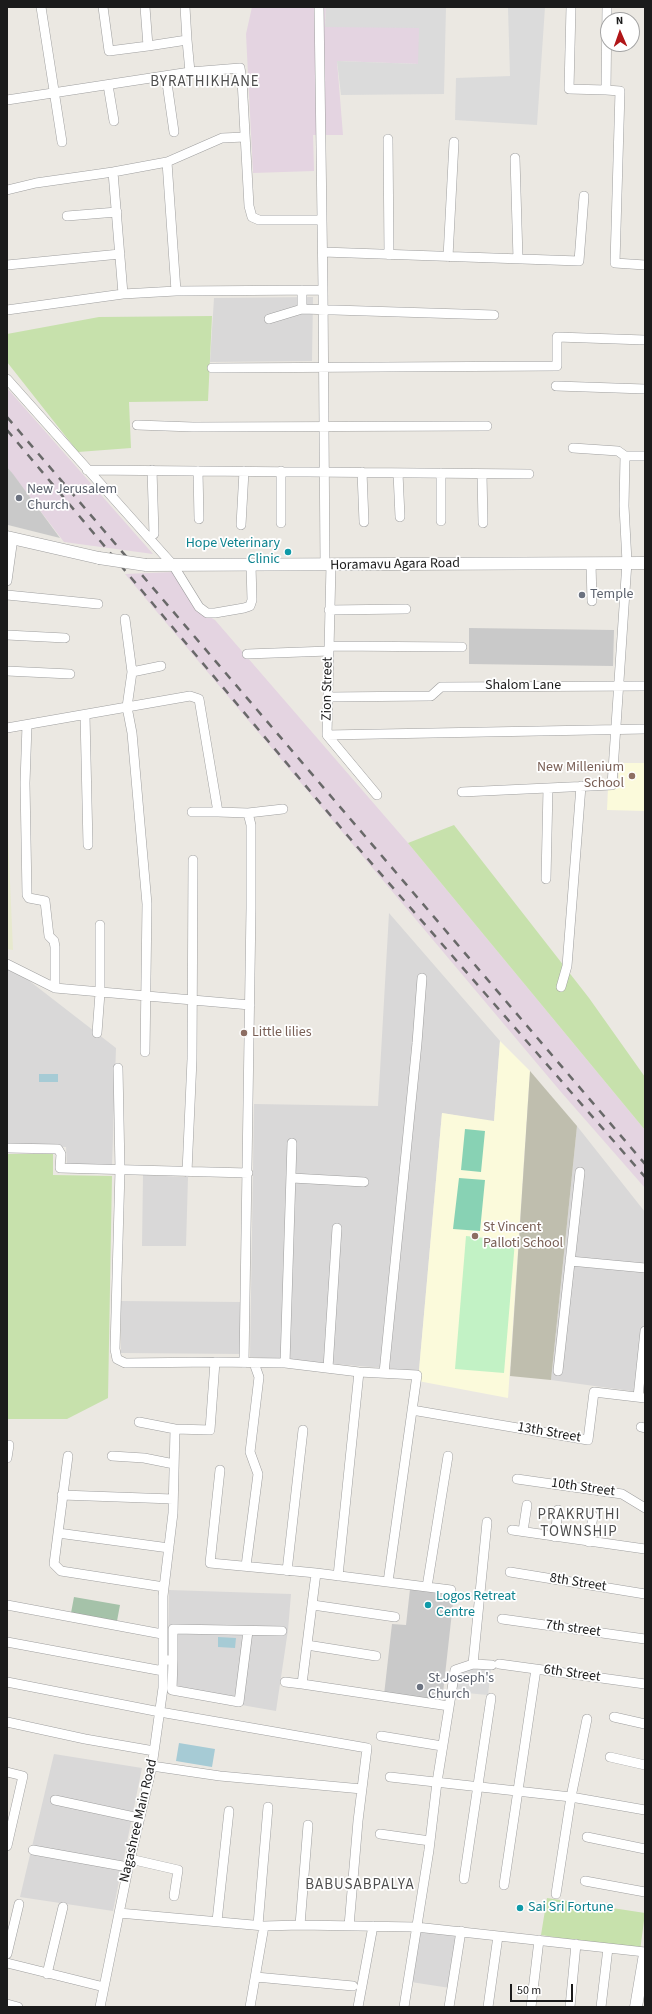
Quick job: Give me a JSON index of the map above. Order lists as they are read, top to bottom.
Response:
{
  "streets": {
    "street": [
      "Horamavu Agara Road",
      "Shalom Lane",
      "Zion Street",
      "13th Street",
      "10th Street",
      "8th Street",
      "7th street",
      "6th Street",
      "Nagashree Main Road"
    ]
  },
  "crossings": [
    ["Horamavu Agara Road", "Zion Street"],
    ["Shalom Lane", "Zion Street"]
  ],
  "districts": ["BYRATHIKHANE", "PRAKRUTHI TOWNSHIP", "BABUSABPALYA"],
  "places": [
    "New Jerusalem Church",
    "Hope Veterinary Clinic",
    "Temple",
    "New Millenium School",
    "Little lilies",
    "St Vincent Palloti School",
    "Logos Retreat Centre",
    "St Joseph's Church",
    "Sai Sri Fortune"
  ],
  "scale_bar": "50 m",
  "north": "top"
}
